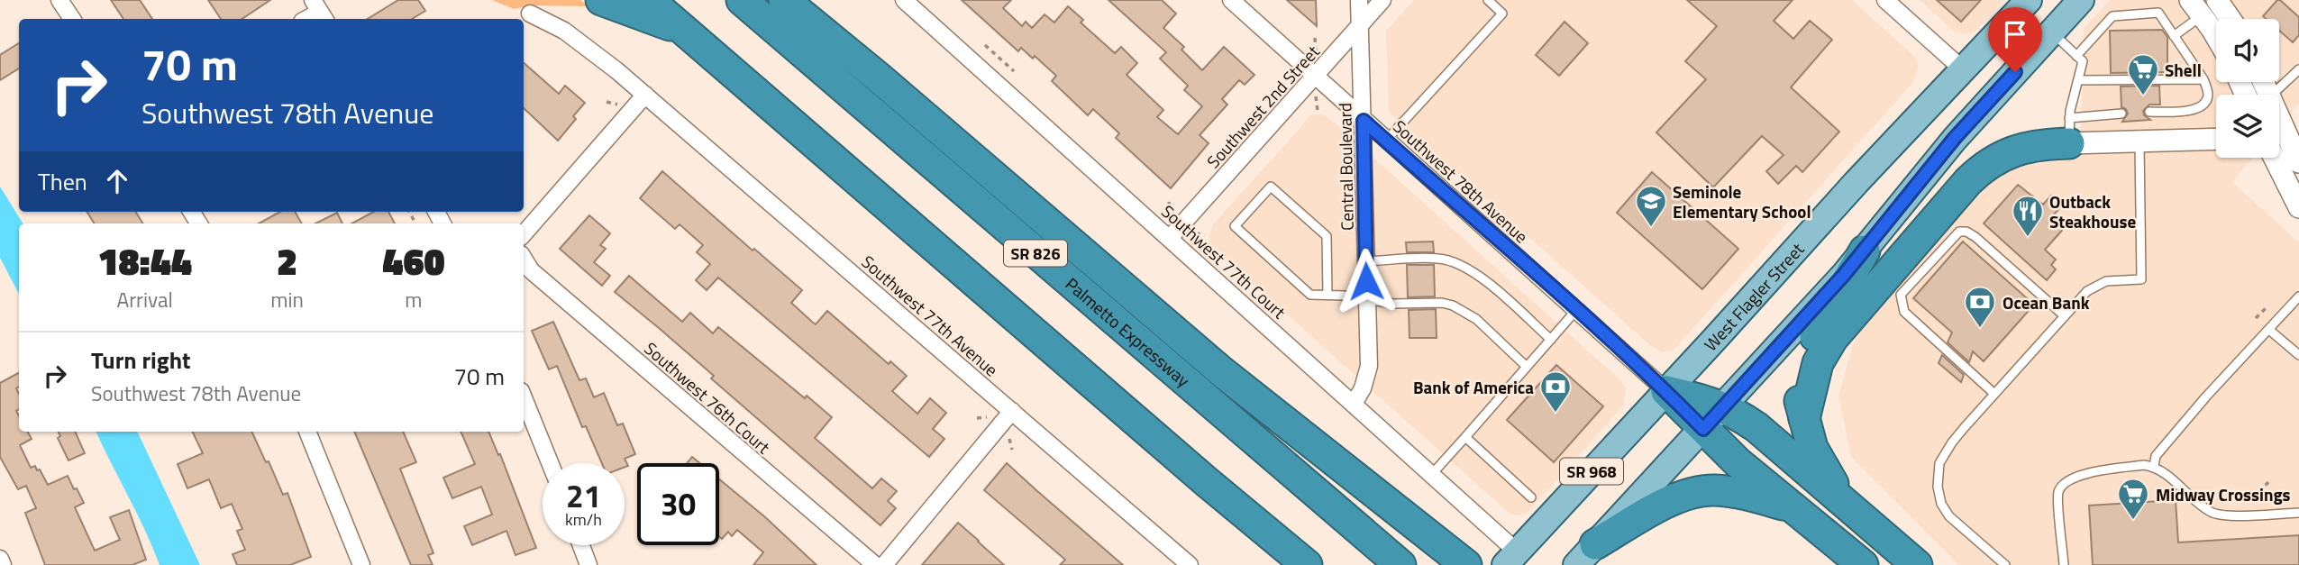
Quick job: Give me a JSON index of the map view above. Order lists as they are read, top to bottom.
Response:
{
  "streets": {
    "highway": ["SR 826", "Palmetto Expressway"],
    "main road": ["West Flagler Street", "SR 968"],
    "street": [
      "Southwest 2nd Street",
      "Central Boulevard",
      "Southwest 78th Avenue",
      "Southwest 77th Court",
      "Southwest 77th Avenue",
      "Southwest 76th Court"
    ]
  },
  "crossings": [
    ["Southwest 2nd Street", "Central Boulevard"],
    ["Southwest 2nd Street", "Southwest 78th Avenue"],
    ["Southwest 2nd Street", "Southwest 77th Court"],
    ["Central Boulevard", "Southwest 78th Avenue"],
    ["Central Boulevard", "Southwest 77th Court"],
    ["Southwest 78th Avenue", "West Flagler Street"],
    ["Southwest 77th Court", "West Flagler Street"]
  ],
  "places": {
    "supermarket": ["Shell", "Midway Crossings"],
    "school or university": ["Seminole Elementary School"],
    "restaurant": ["Outback Steakhouse"],
    "bank": ["Ocean Bank", "Bank of America"]
  },
  "page": {
    "turn": ["70 m", "Southwest 78th Avenue"],
    "then": "Then",
    "eta": [
      "18:44",
      "Arrival",
      "2",
      "min",
      "460",
      "m"
    ],
    "list": [
      {
        "name": "Turn right",
        "note": "Southwest 78th Avenue",
        "value": "70 m"
      }
    ],
    "speed": "21 km/h",
    "limit": "30"
  }
}
